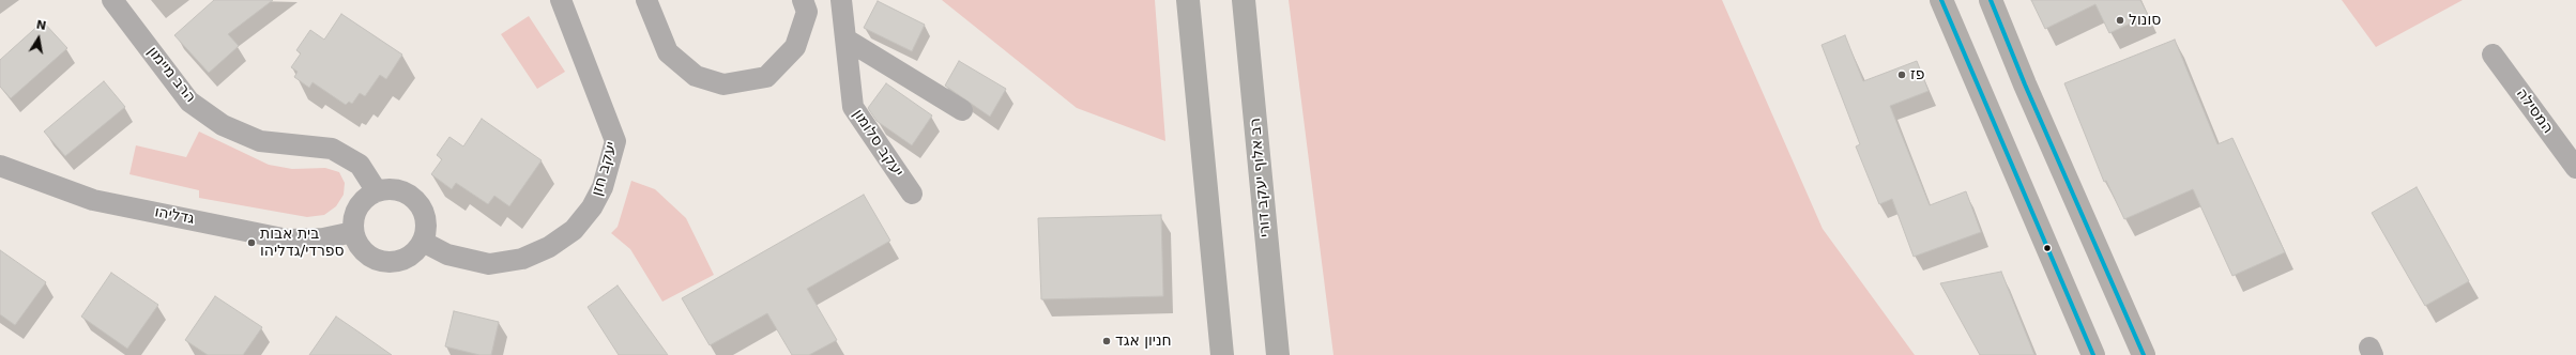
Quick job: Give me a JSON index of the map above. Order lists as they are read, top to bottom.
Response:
{
  "streets": {
    "main road": ["רב אלוף יעקב דורי"],
    "street": [
      "הרב מיימון",
      "המסילה",
      "יעקב סלומון",
      "יעקב חזן",
      "גדליהו"
    ]
  },
  "crossings": [
    ["הרב מיימון", "יעקב חזן"],
    ["הרב מיימון", "גדליהו"],
    ["יעקב חזן", "גדליהו"]
  ],
  "places": [
    "סונול",
    "פז",
    "בית אבות ספרדי/גדליהו",
    "חניון אגד"
  ],
  "north": "top"
}
